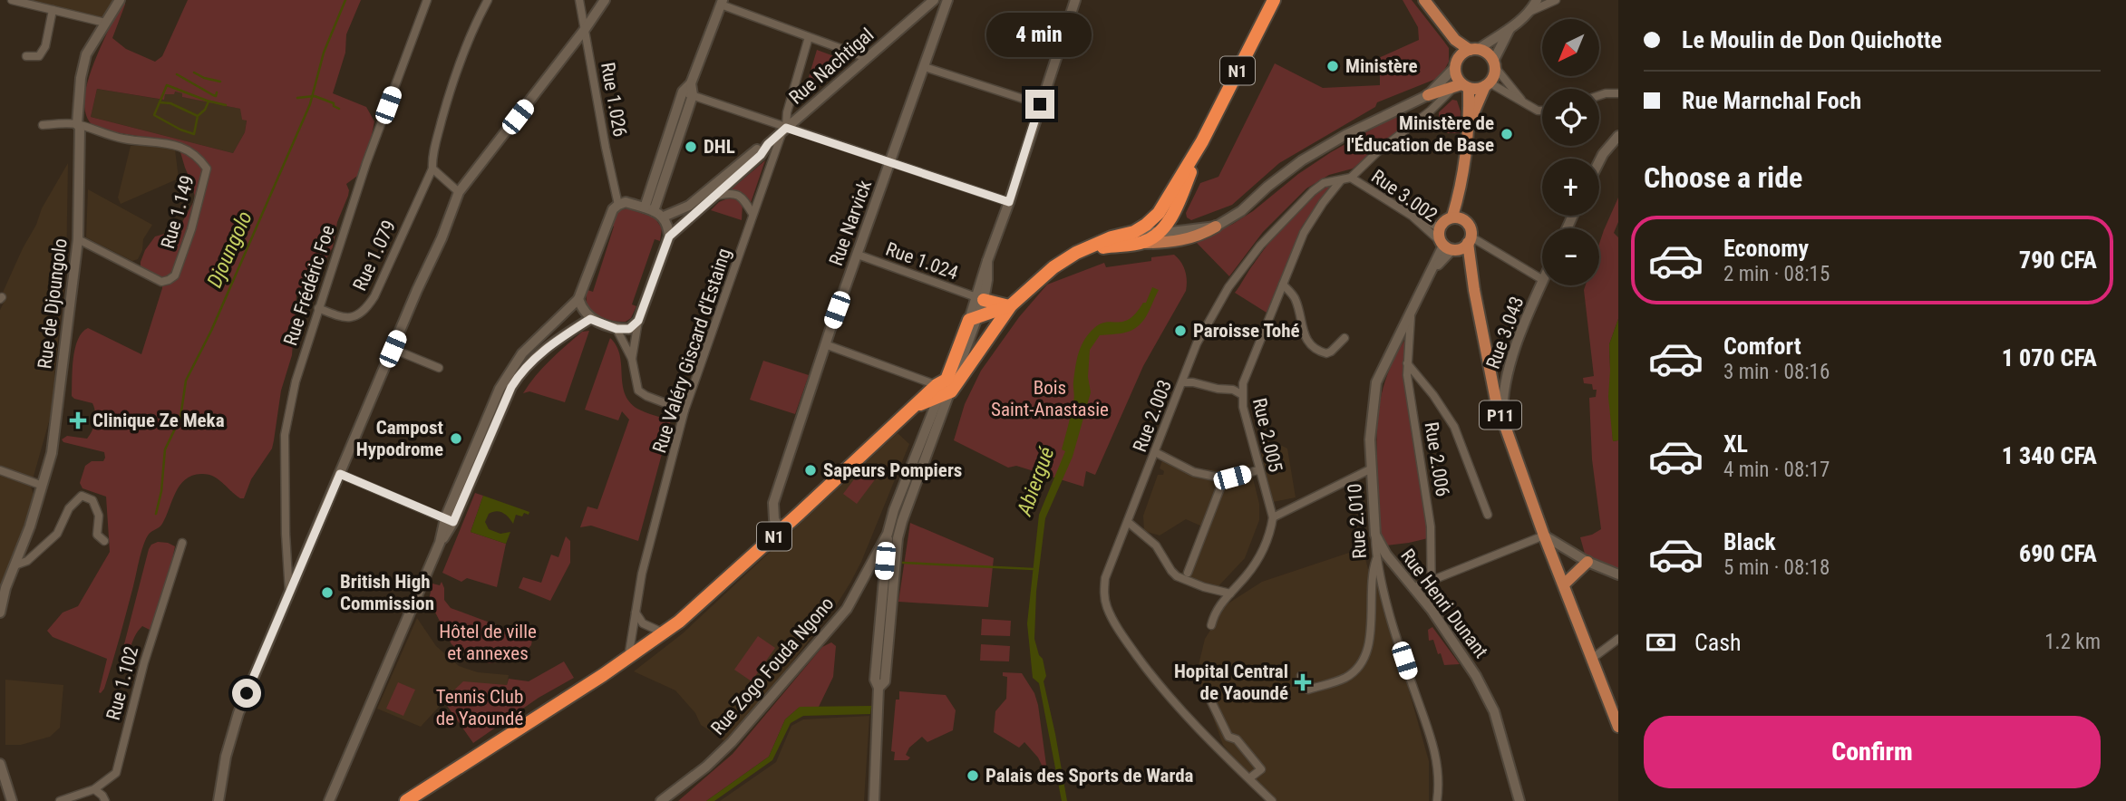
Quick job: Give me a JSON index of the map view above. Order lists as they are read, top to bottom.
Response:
{
  "streets": {
    "highway": ["N1"],
    "main road": [
      "Rue Nachtigal",
      "Rue Narvick",
      "Rue de Djoungolo",
      "Rue 3.043",
      "P11",
      "Rue 2.010",
      "Rue Henri Dunant",
      "Rue Zogo Fouda Ngono"
    ],
    "street": [
      "Rue 1.026",
      "Rue 3.002",
      "Rue 1.149",
      "Rue 1.079",
      "Rue 1.024",
      "Rue Frédéric Foe",
      "Rue Valéry Giscard d'Estaing",
      "Rue 2.003",
      "Rue 2.005",
      "Rue 2.006",
      "Rue 1.102"
    ]
  },
  "crossings": [
    ["Rue Nachtigal", "Rue Valéry Giscard d'Estaing"],
    ["N1", "Rue Narvick"],
    ["N1", "Rue Valéry Giscard d'Estaing"],
    ["N1", "Rue Zogo Fouda Ngono"],
    ["Rue 3.002", "P11"],
    ["Rue 3.002", "Rue 2.003"],
    ["Rue 3.002", "Rue 2.010"],
    ["Rue 1.149", "Rue de Djoungolo"],
    ["Rue Narvick", "Rue 1.024"],
    ["Rue 1.079", "Rue Frédéric Foe"],
    ["Rue 3.043", "P11"],
    ["P11", "Rue 2.010"],
    ["Rue 2.003", "Rue 2.005"],
    ["Rue 2.006", "Rue 2.010"],
    ["Rue 2.006", "Rue Henri Dunant"],
    ["Rue 2.010", "Rue Henri Dunant"]
  ],
  "water": ["Djoungolo", "Abiergué"],
  "parks": ["Bois Saint-Anastasie", "Hôtel de ville et annexes", "Tennis Club de Yaoundé"],
  "places": {
    "other": [
      "Ministère",
      "Ministère de l'Éducation de Base",
      "DHL",
      "Paroisse Tohé",
      "Campost Hypodrome",
      "Sapeurs Pompiers",
      "British High Commission",
      "Palais des Sports de Warda"
    ],
    "health": ["Clinique Ze Meka", "Hopital Central de Yaoundé"]
  },
  "north": "bottom left",
  "page": {
    "banner": ["Le Moulin de Don Quichotte", "Rue Marnchal Foch"],
    "bubble": "4 min",
    "map_buttons": ["+", "−"],
    "heading": "Choose a ride",
    "list": [
      {
        "name": "Economy",
        "note": "2 min · 08:15",
        "value": "790 CFA"
      },
      {
        "name": "Comfort",
        "note": "3 min · 08:16",
        "value": "1 070 CFA"
      },
      {
        "name": "XL",
        "note": "4 min · 08:17",
        "value": "1 340 CFA"
      },
      {
        "name": "Black",
        "note": "5 min · 08:18",
        "value": "690 CFA"
      }
    ],
    "pay": ["Cash", "1.2 km"],
    "buttons": "Confirm"
  }
}
